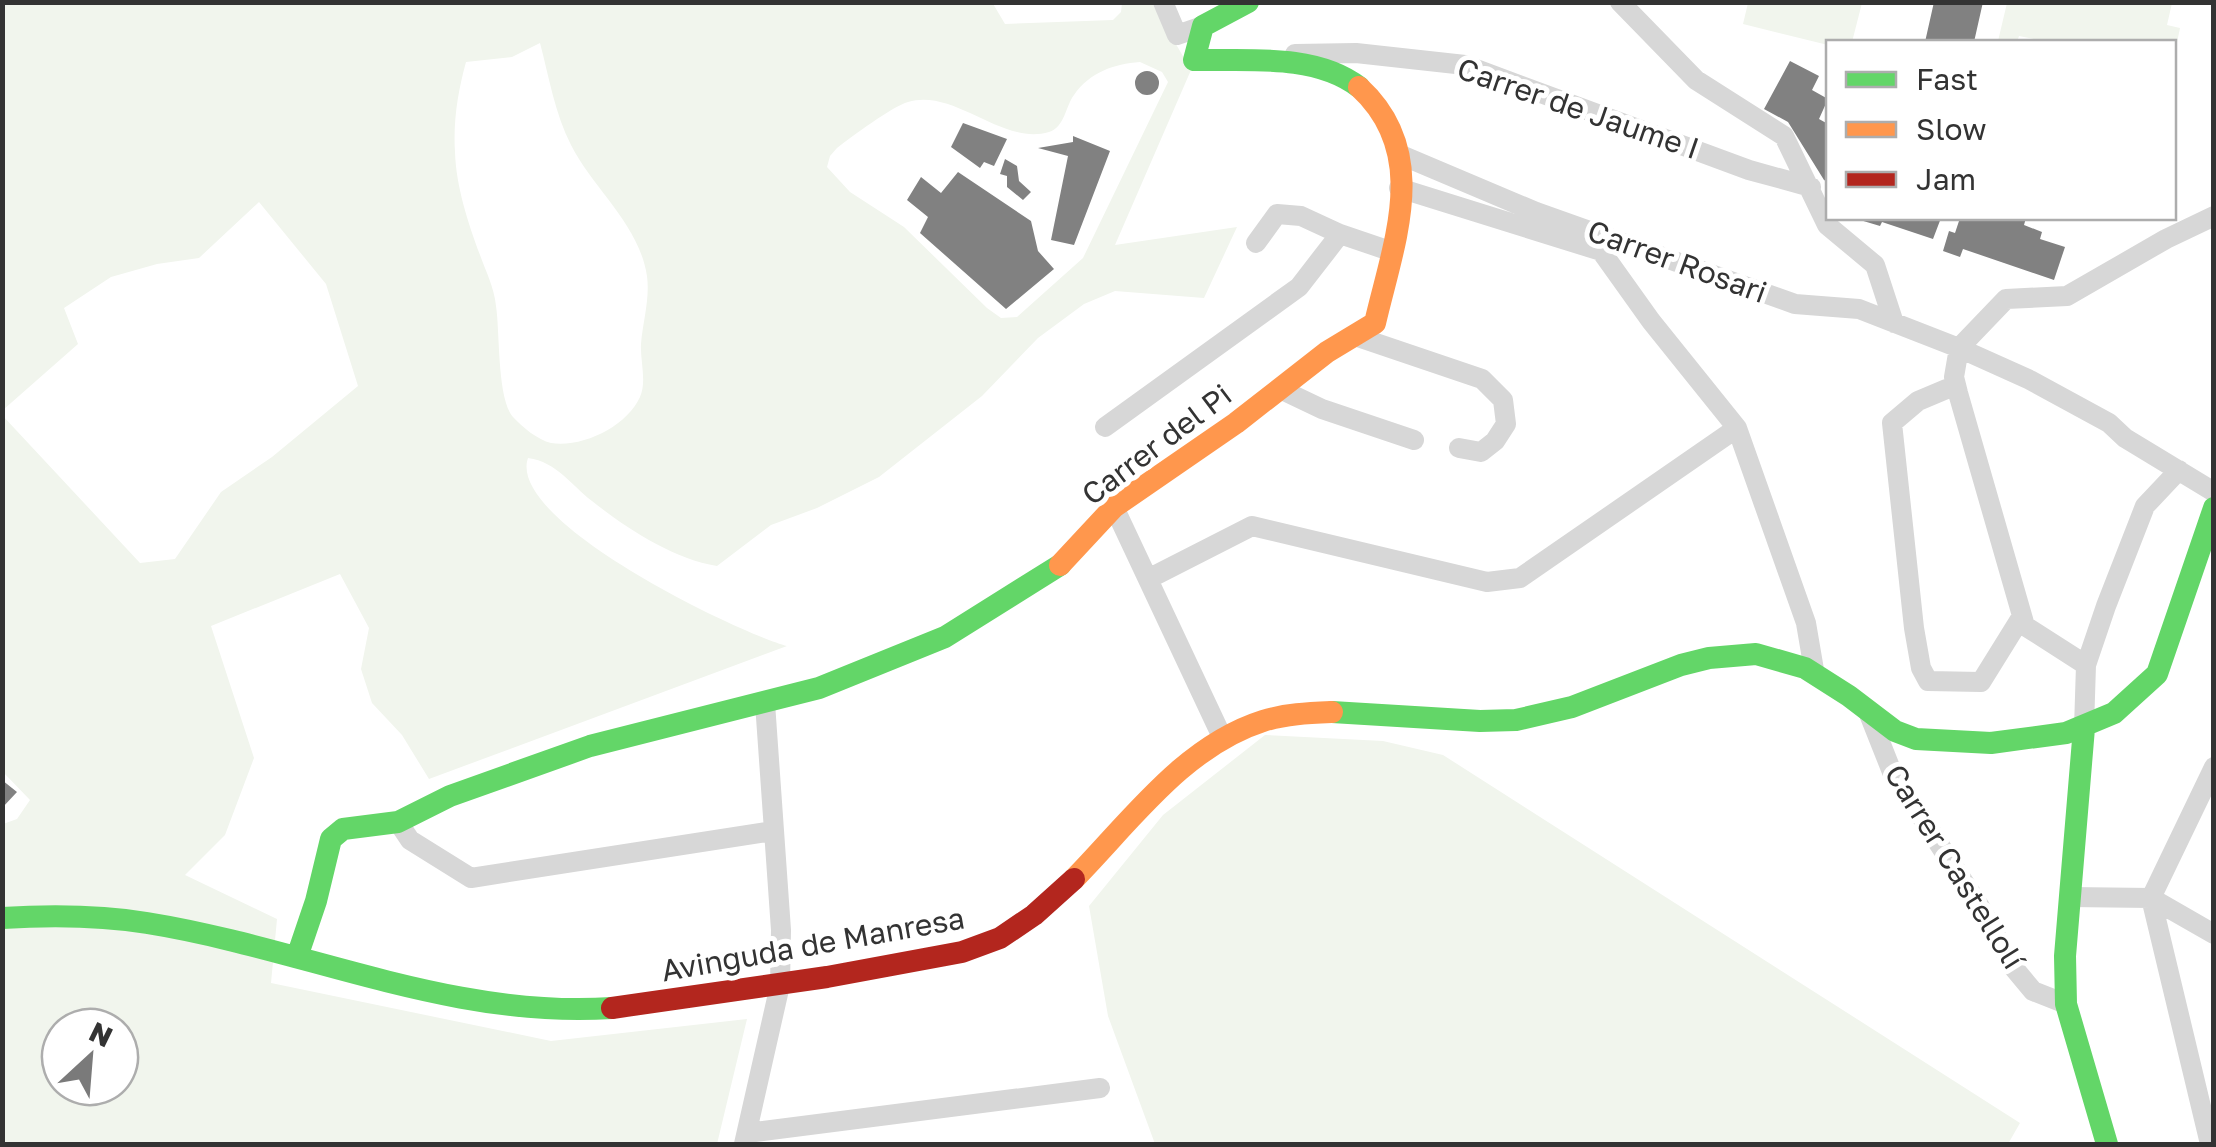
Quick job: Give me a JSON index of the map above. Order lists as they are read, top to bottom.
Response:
{
  "streets": {
    "street": [
      "Carrer de Jaume I",
      "Carrer Rosari",
      "Carrer del Pi",
      "Carrer Castellolí",
      "Avinguda de Manresa"
    ]
  },
  "crossings": [
    ["Carrer Rosari", "Carrer del Pi"],
    ["Carrer del Pi", "Avinguda de Manresa"],
    ["Carrer Castellolí", "Avinguda de Manresa"]
  ],
  "legend": ["Fast", "Slow", "Jam"],
  "north": "top right"
}
